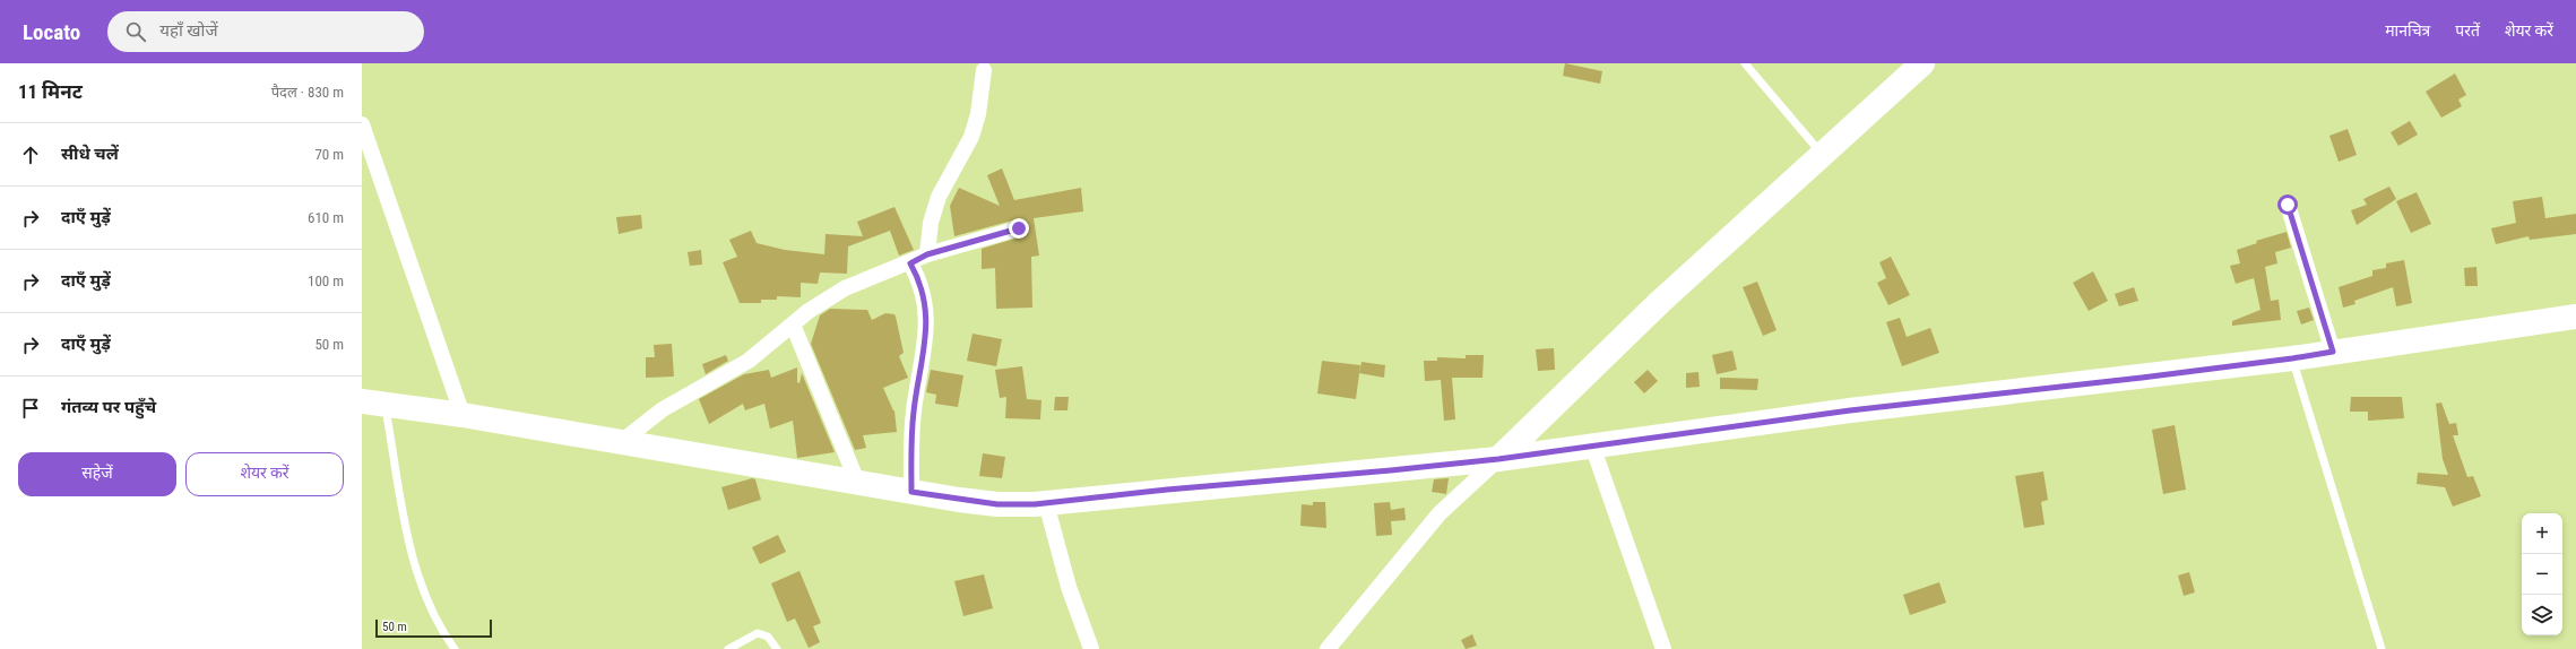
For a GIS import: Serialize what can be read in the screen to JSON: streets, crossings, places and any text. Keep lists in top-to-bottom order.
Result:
{
  "scale_bar": "50 m",
  "page": {
    "header": "Locato",
    "search": "यहाँ खोजें",
    "nav": ["मानचित्र", "परतें", "शेयर करें"],
    "heading": ["11 मिनट", "पैदल · 830 m"],
    "list": [
      ["सीधे चलें", "70 m"],
      ["दाएँ मुड़ें", "610 m"],
      ["दाएँ मुड़ें", "100 m"],
      ["दाएँ मुड़ें", "50 m"],
      "गंतव्य पर पहुँचे"
    ],
    "buttons": ["सहेजें", "शेयर करें"],
    "map_buttons": ["+", "−"],
    "scale": "50 m"
  }
}
